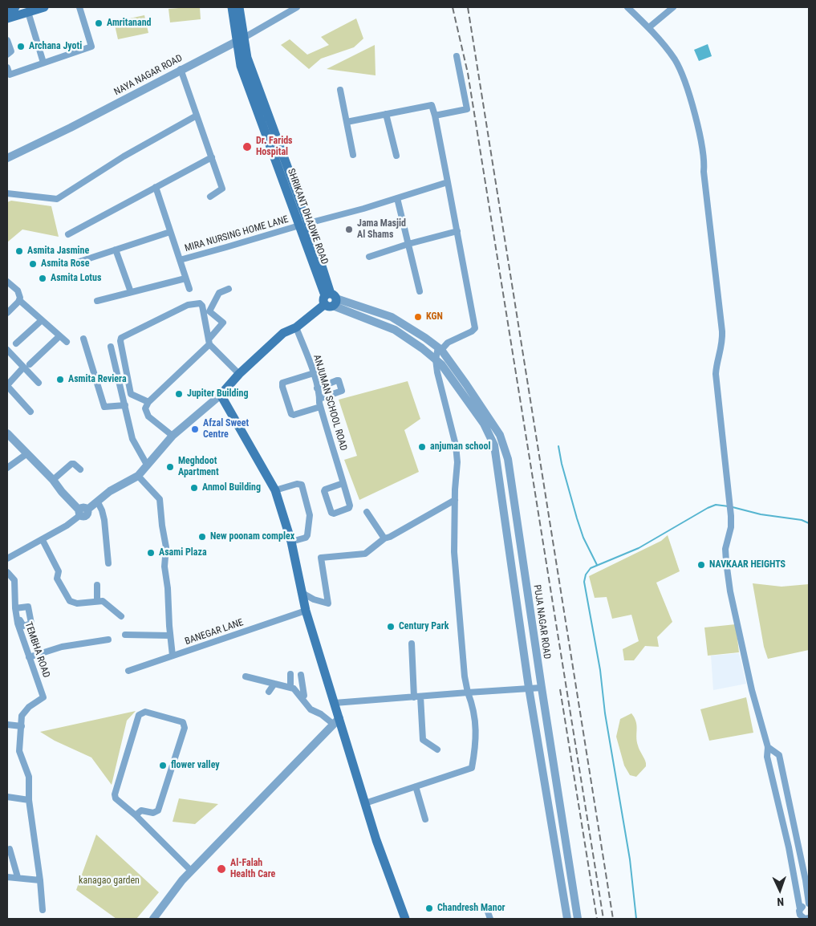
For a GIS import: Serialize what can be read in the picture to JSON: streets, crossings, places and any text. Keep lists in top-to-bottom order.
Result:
{
  "streets": {
    "main road": ["SHRIKANT DHADWE ROAD"],
    "street": [
      "NAYA NAGAR ROAD",
      "MIRA NURSING HOME LANE",
      "ANJUMAN SCHOOL ROAD",
      "PUJA NAGAR ROAD",
      "BANEGAR LANE",
      "TEMBHA ROAD"
    ]
  },
  "crossings": [
    ["NAYA NAGAR ROAD", "SHRIKANT DHADWE ROAD"],
    ["SHRIKANT DHADWE ROAD", "MIRA NURSING HOME LANE"],
    ["SHRIKANT DHADWE ROAD", "PUJA NAGAR ROAD"]
  ],
  "parks": ["kanagao garden"],
  "places": [
    "Amritanand",
    "Archana Jyoti",
    "Dr. Farids Hospital",
    "Jama Masjid Al Shams",
    "Asmita Jasmine",
    "Asmita Rose",
    "Asmita Lotus",
    "KGN",
    "Asmita Reviera",
    "Jupiter Building",
    "Afzal Sweet Centre",
    "anjuman school",
    "Meghdoot Apartment",
    "Anmol Building",
    "New poonam complex",
    "Asami Plaza",
    "NAVKAAR HEIGHTS",
    "Century Park",
    "flower valley",
    "Al-Falah Health Care",
    "Chandresh Manor"
  ],
  "north": "bottom"
}
